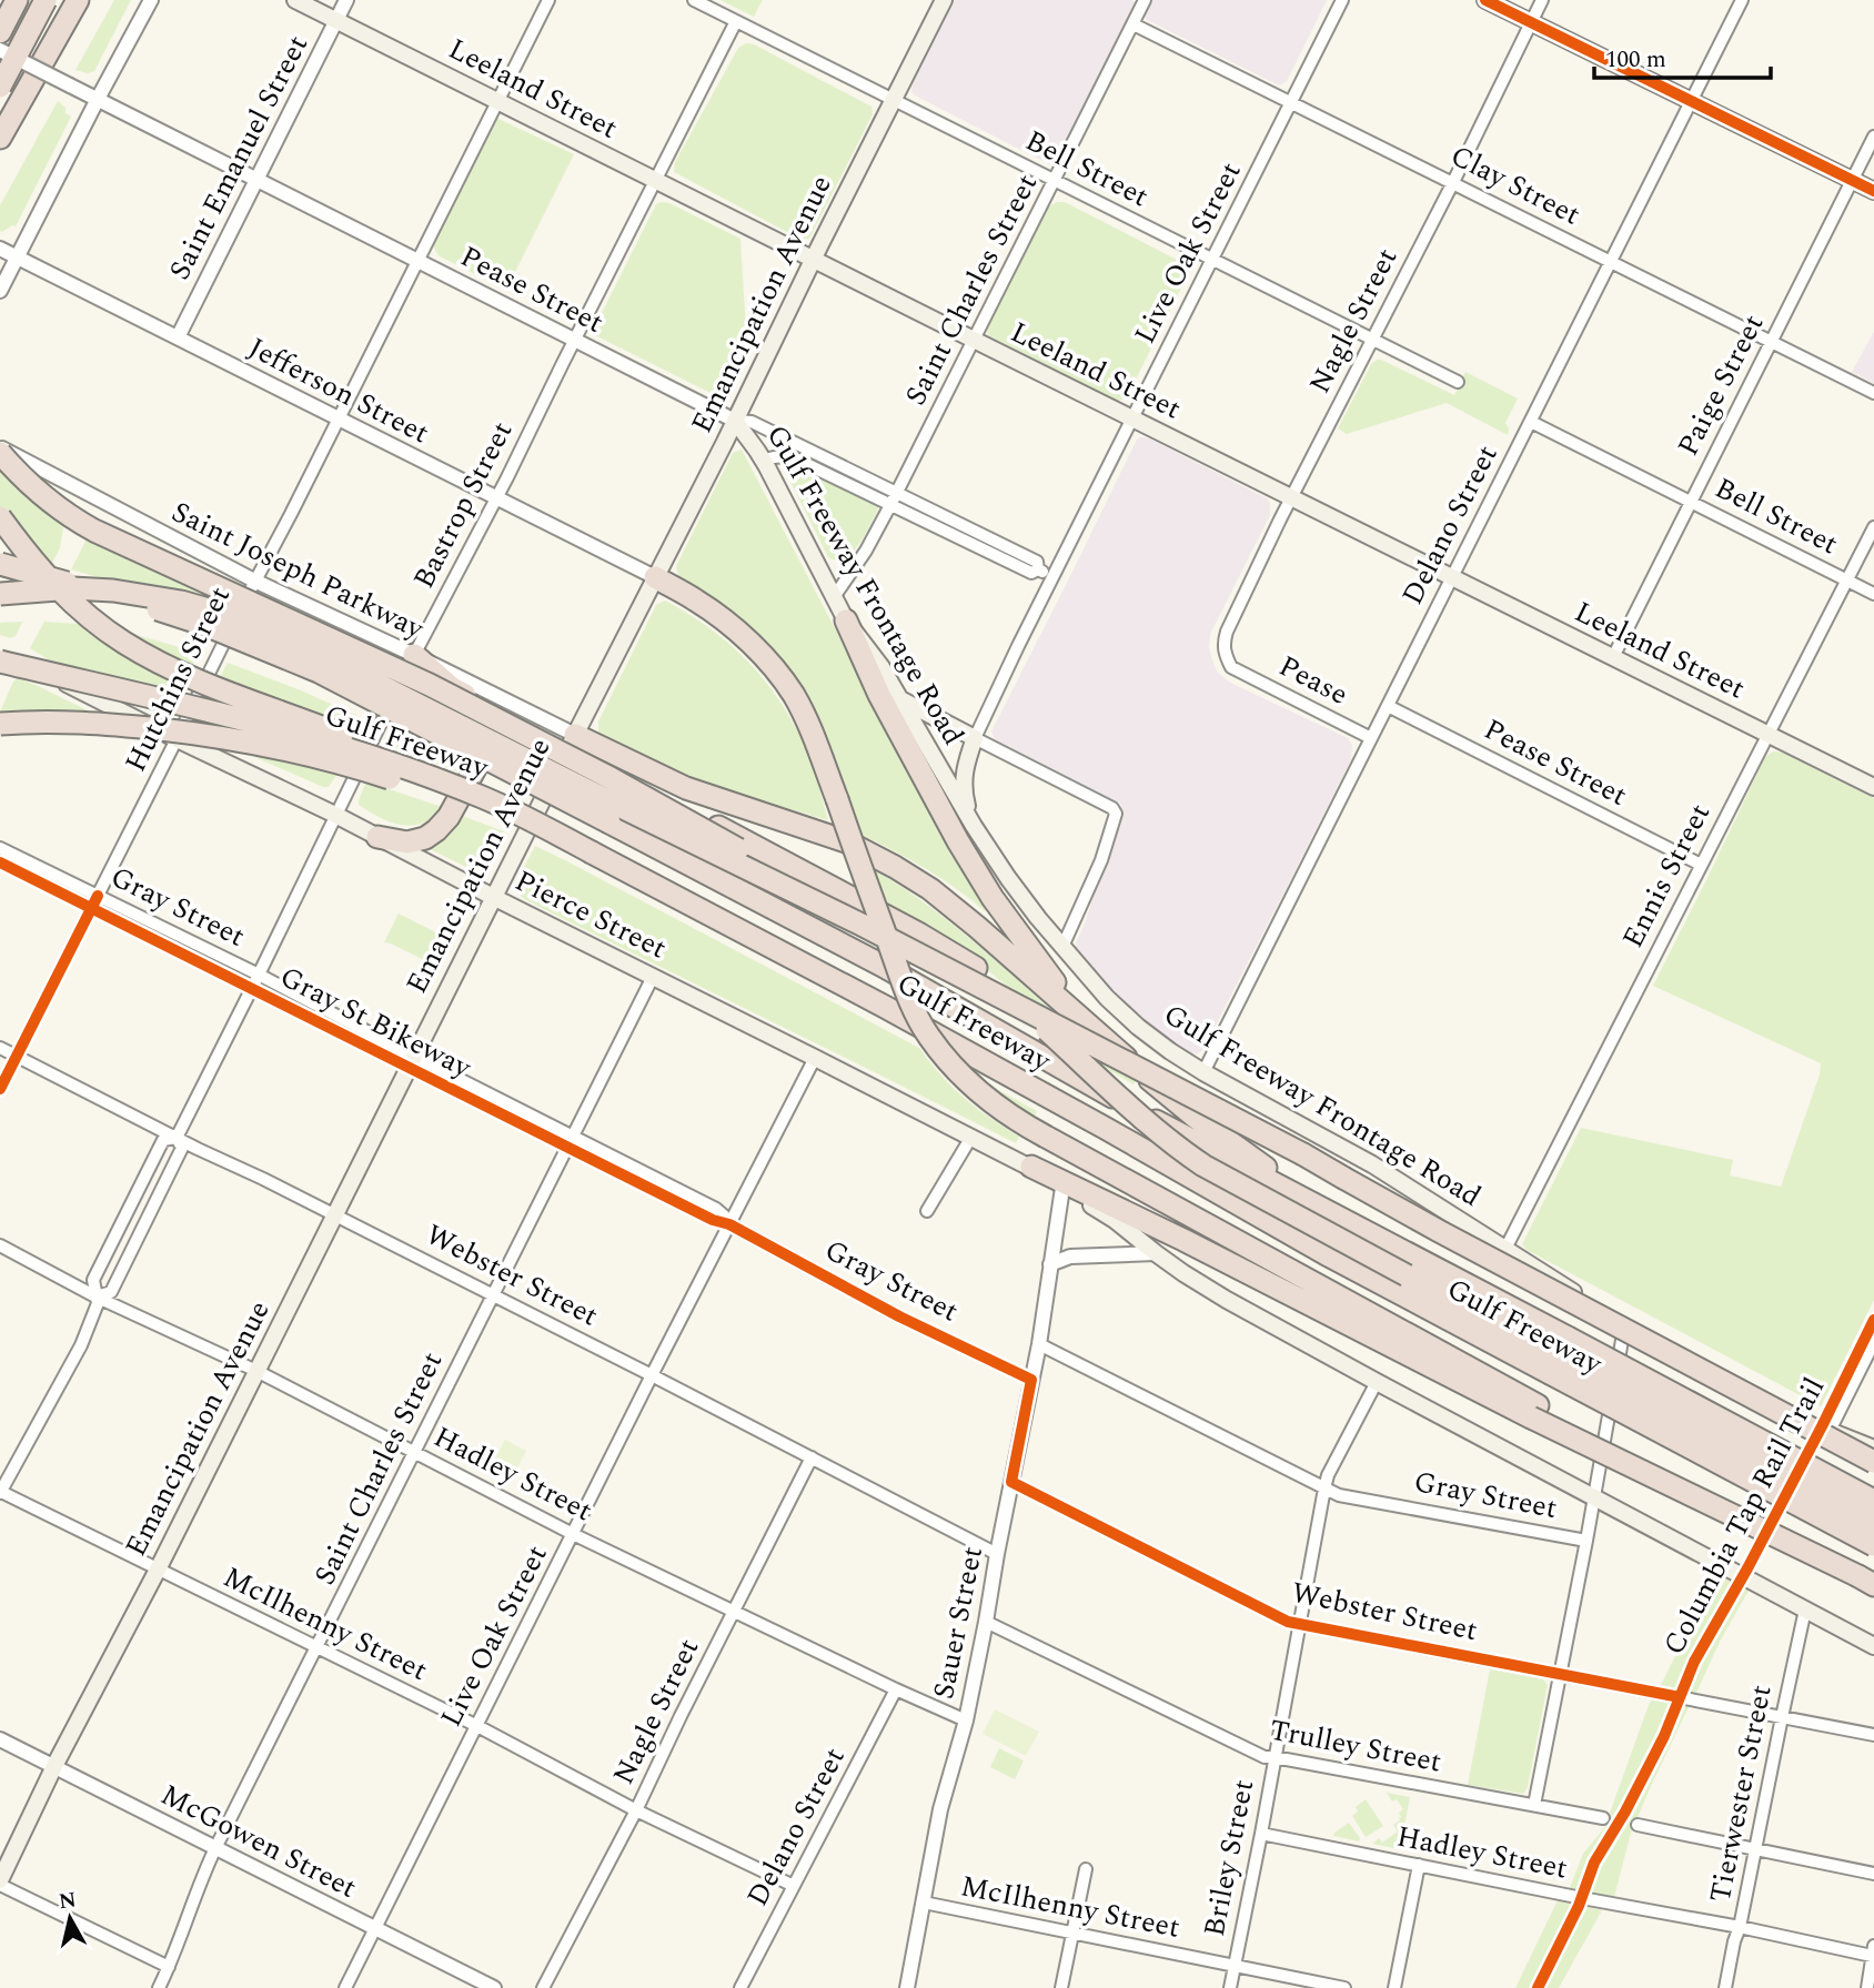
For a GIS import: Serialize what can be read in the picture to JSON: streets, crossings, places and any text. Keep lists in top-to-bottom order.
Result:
{
  "streets": {
    "highway": ["Gulf Freeway"],
    "main road": [
      "Leeland Street",
      "Emancipation Avenue",
      "Gulf Freeway Frontage Road",
      "Pierce Street"
    ],
    "street": [
      "Saint Emanuel Street",
      "Bell Street",
      "Clay Street",
      "Live Oak Street",
      "Pease Street",
      "Saint Charles Street",
      "Nagle Street",
      "Paige Street",
      "Jefferson Street",
      "Bastrop Street",
      "Delano Street",
      "Saint Joseph Parkway",
      "Hutchins Street",
      "Pease",
      "Ennis Street",
      "Gray Street",
      "Webster Street",
      "Hadley Street",
      "Sauer Street",
      "McIlhenny Street",
      "Trulley Street",
      "Tierwester Street",
      "McGowen Street",
      "Briley Street"
    ],
    "cycle path": ["Gray St Bikeway", "Columbia Tap Rail Trail"]
  },
  "crossings": [
    ["Leeland Street", "Saint Emanuel Street"],
    ["Leeland Street", "Live Oak Street"],
    ["Leeland Street", "Saint Charles Street"],
    ["Leeland Street", "Emancipation Avenue"],
    ["Leeland Street", "Nagle Street"],
    ["Leeland Street", "Paige Street"],
    ["Leeland Street", "Bastrop Street"],
    ["Leeland Street", "Delano Street"],
    ["Leeland Street", "Hutchins Street"],
    ["Leeland Street", "Ennis Street"],
    ["Saint Emanuel Street", "Pease Street"],
    ["Saint Emanuel Street", "Jefferson Street"],
    ["Bell Street", "Live Oak Street"],
    ["Bell Street", "Saint Charles Street"],
    ["Bell Street", "Emancipation Avenue"],
    ["Bell Street", "Nagle Street"],
    ["Bell Street", "Paige Street"],
    ["Bell Street", "Bastrop Street"],
    ["Bell Street", "Delano Street"],
    ["Bell Street", "Ennis Street"],
    ["Clay Street", "Live Oak Street"],
    ["Clay Street", "Saint Charles Street"],
    ["Clay Street", "Nagle Street"],
    ["Clay Street", "Paige Street"],
    ["Clay Street", "Delano Street"],
    ["Live Oak Street", "Pease Street"],
    ["Live Oak Street", "Gray Street"],
    ["Live Oak Street", "Pierce Street"],
    ["Live Oak Street", "Webster Street"],
    ["Live Oak Street", "Hadley Street"],
    ["Live Oak Street", "McIlhenny Street"],
    ["Live Oak Street", "McGowen Street"],
    ["Pease Street", "Saint Charles Street"],
    ["Pease Street", "Emancipation Avenue"],
    ["Pease Street", "Bastrop Street"],
    ["Pease Street", "Delano Street"],
    ["Pease Street", "Gulf Freeway Frontage Road"],
    ["Pease Street", "Hutchins Street"],
    ["Pease Street", "Ennis Street"],
    ["Saint Charles Street", "Gulf Freeway Frontage Road"],
    ["Saint Charles Street", "Gray Street"],
    ["Saint Charles Street", "Pierce Street"],
    ["Saint Charles Street", "Webster Street"],
    ["Saint Charles Street", "Hadley Street"],
    ["Saint Charles Street", "McIlhenny Street"],
    ["Saint Charles Street", "McGowen Street"],
    ["Emancipation Avenue", "Jefferson Street"],
    ["Emancipation Avenue", "Saint Joseph Parkway"],
    ["Emancipation Avenue", "Gulf Freeway Frontage Road"],
    ["Emancipation Avenue", "Gulf Freeway"],
    ["Emancipation Avenue", "Gray Street"],
    ["Emancipation Avenue", "Pierce Street"],
    ["Emancipation Avenue", "Webster Street"],
    ["Emancipation Avenue", "Hadley Street"],
    ["Emancipation Avenue", "McIlhenny Street"],
    ["Emancipation Avenue", "McGowen Street"],
    ["Nagle Street", "Pease"],
    ["Nagle Street", "Webster Street"],
    ["Nagle Street", "Hadley Street"],
    ["Nagle Street", "McIlhenny Street"],
    ["Jefferson Street", "Bastrop Street"],
    ["Jefferson Street", "Hutchins Street"],
    ["Bastrop Street", "Saint Joseph Parkway"],
    ["Bastrop Street", "Gray Street"],
    ["Bastrop Street", "Pierce Street"],
    ["Bastrop Street", "Webster Street"],
    ["Bastrop Street", "Hadley Street"],
    ["Bastrop Street", "McIlhenny Street"],
    ["Delano Street", "Gulf Freeway Frontage Road"],
    ["Delano Street", "Pease"],
    ["Delano Street", "Hadley Street"],
    ["Delano Street", "McIlhenny Street"],
    ["Saint Joseph Parkway", "Hutchins Street"],
    ["Saint Joseph Parkway", "Gulf Freeway"],
    ["Gulf Freeway Frontage Road", "Ennis Street"],
    ["Hutchins Street", "Gray Street"],
    ["Hutchins Street", "Pierce Street"],
    ["Hutchins Street", "Webster Street"],
    ["Gray Street", "Sauer Street"],
    ["Gray Street", "Briley Street"],
    ["Webster Street", "Sauer Street"],
    ["Webster Street", "Tierwester Street"],
    ["Webster Street", "Briley Street"],
    ["Hadley Street", "Sauer Street"],
    ["Hadley Street", "Tierwester Street"],
    ["Hadley Street", "Briley Street"],
    ["Sauer Street", "McIlhenny Street"],
    ["Sauer Street", "Trulley Street"],
    ["McIlhenny Street", "Briley Street"],
    ["Trulley Street", "Briley Street"]
  ],
  "scale_bar": "100 m",
  "north": "top"
}
